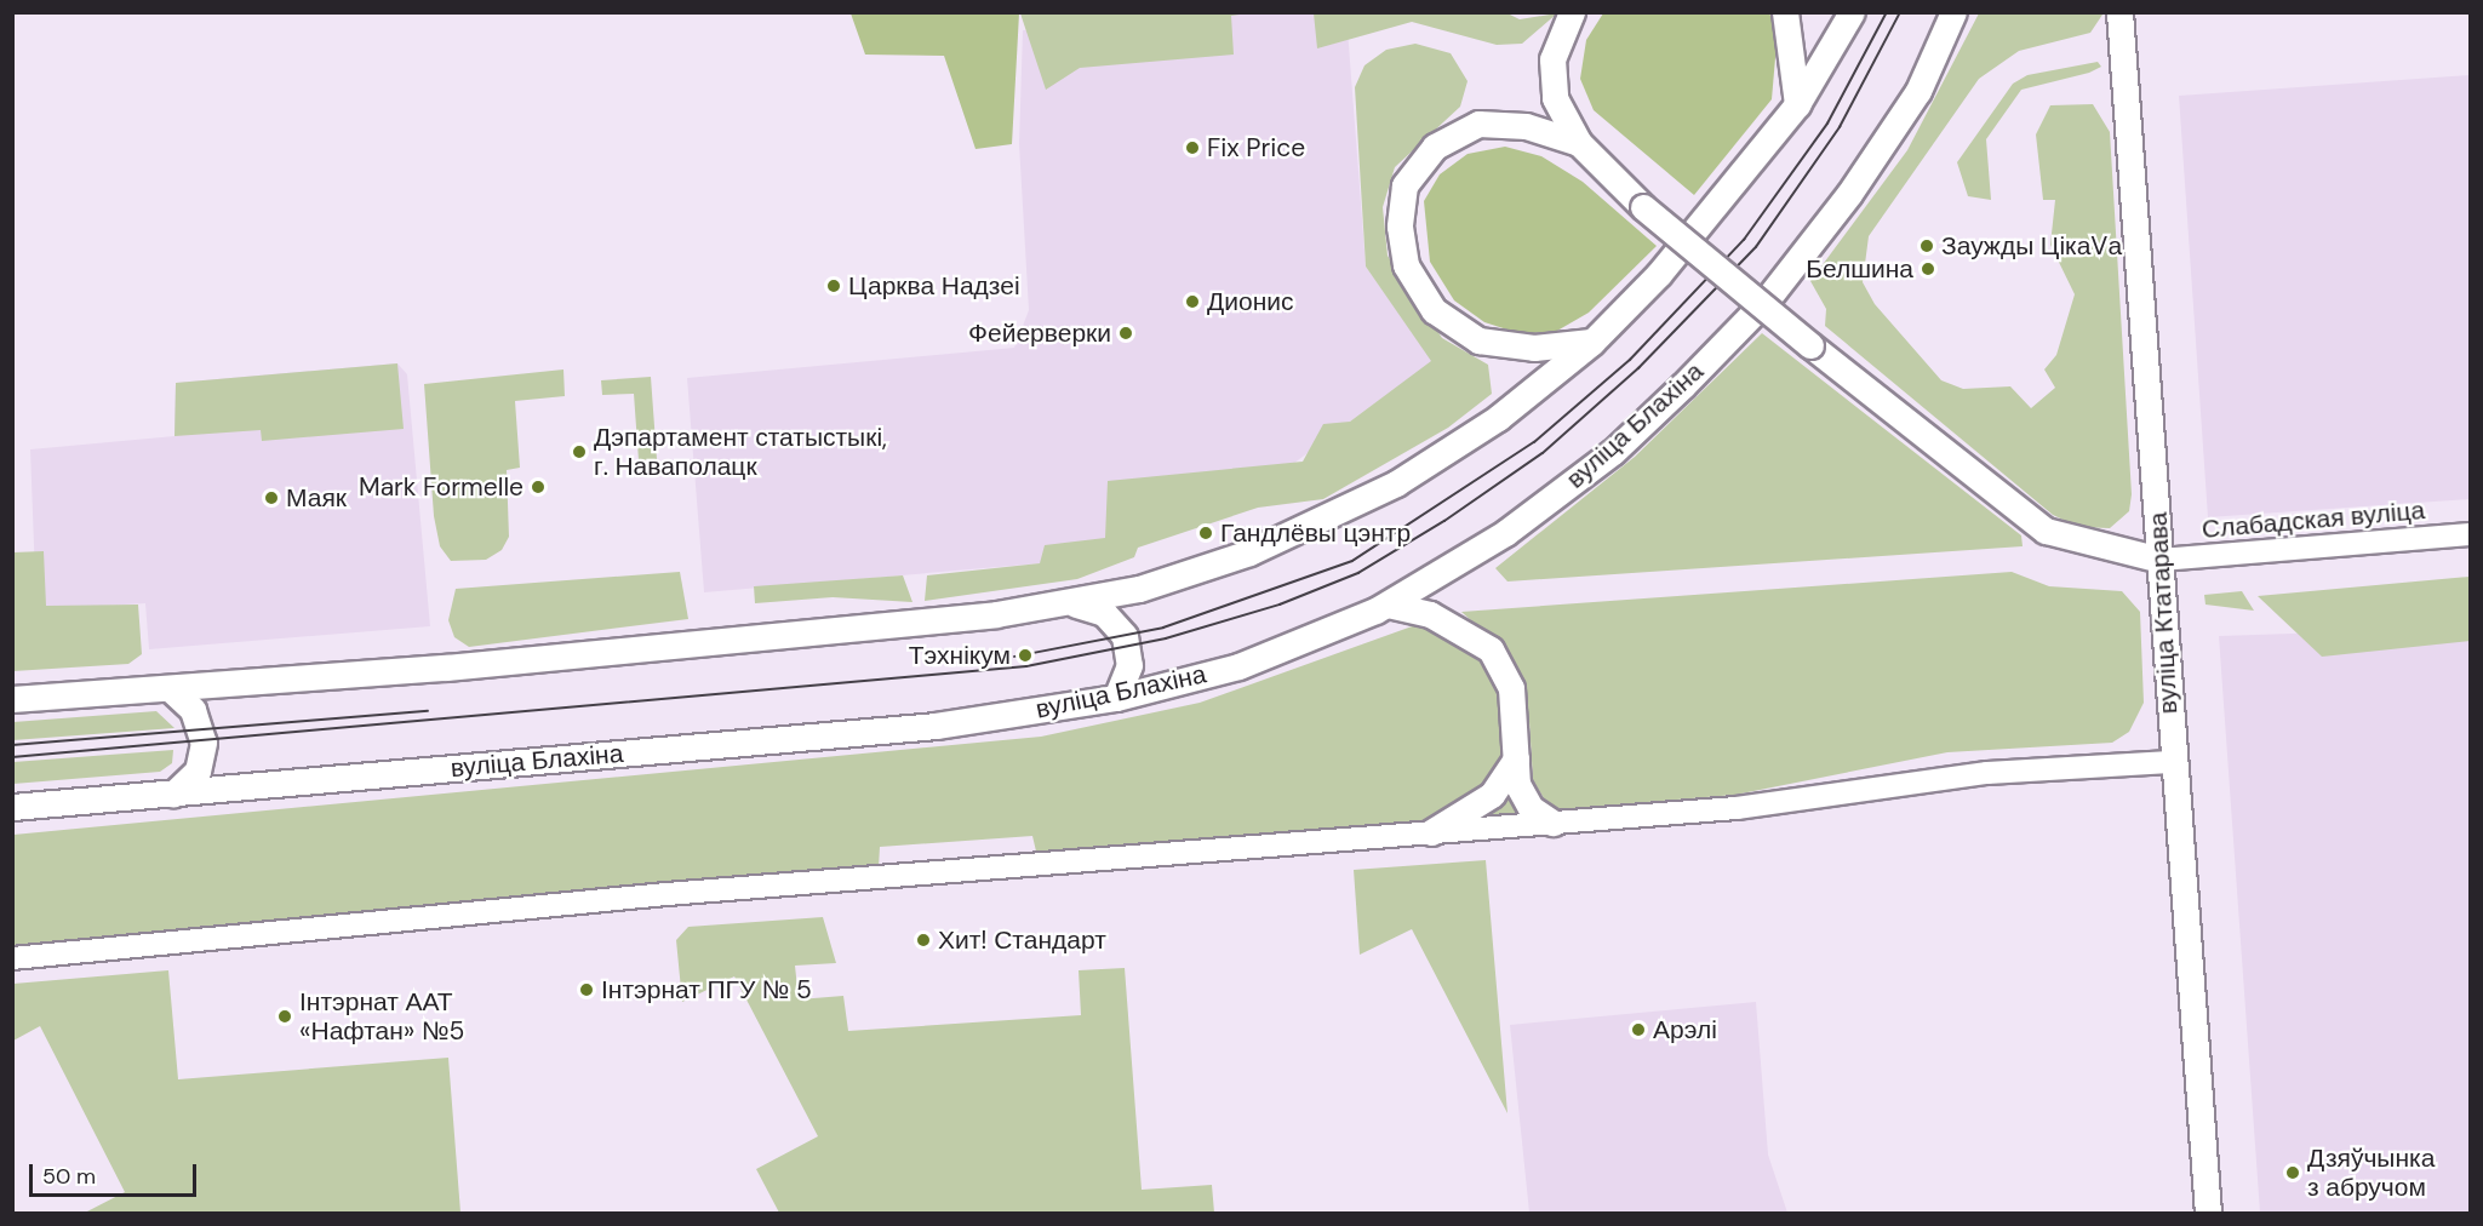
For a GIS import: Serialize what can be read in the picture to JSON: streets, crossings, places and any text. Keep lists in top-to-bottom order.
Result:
{
  "streets": {
    "main road": ["вуліца Блахіна", "вуліца Ктатарава"],
    "street": ["Слабадская вуліца"]
  },
  "crossings": [
    ["Слабадская вуліца", "вуліца Ктатарава"]
  ],
  "places": [
    "Fix Price",
    "Заужды ЦікаVа",
    "Белшина",
    "Царква Надзеі",
    "Дионис",
    "Фейерверки",
    "Дэпартамент статыстыкі, г. Наваполацк",
    "Mark Formelle",
    "Маяк",
    "Гандлёвы цэнтр",
    "Тэхнікум",
    "Хит! Стандарт",
    "Інтэрнат ПГУ № 5",
    "Інтэрнат ААТ «Нафтан» №5",
    "Арэлі",
    "Дзяўчынка з абручом"
  ],
  "scale_bar": "50 m"
}
